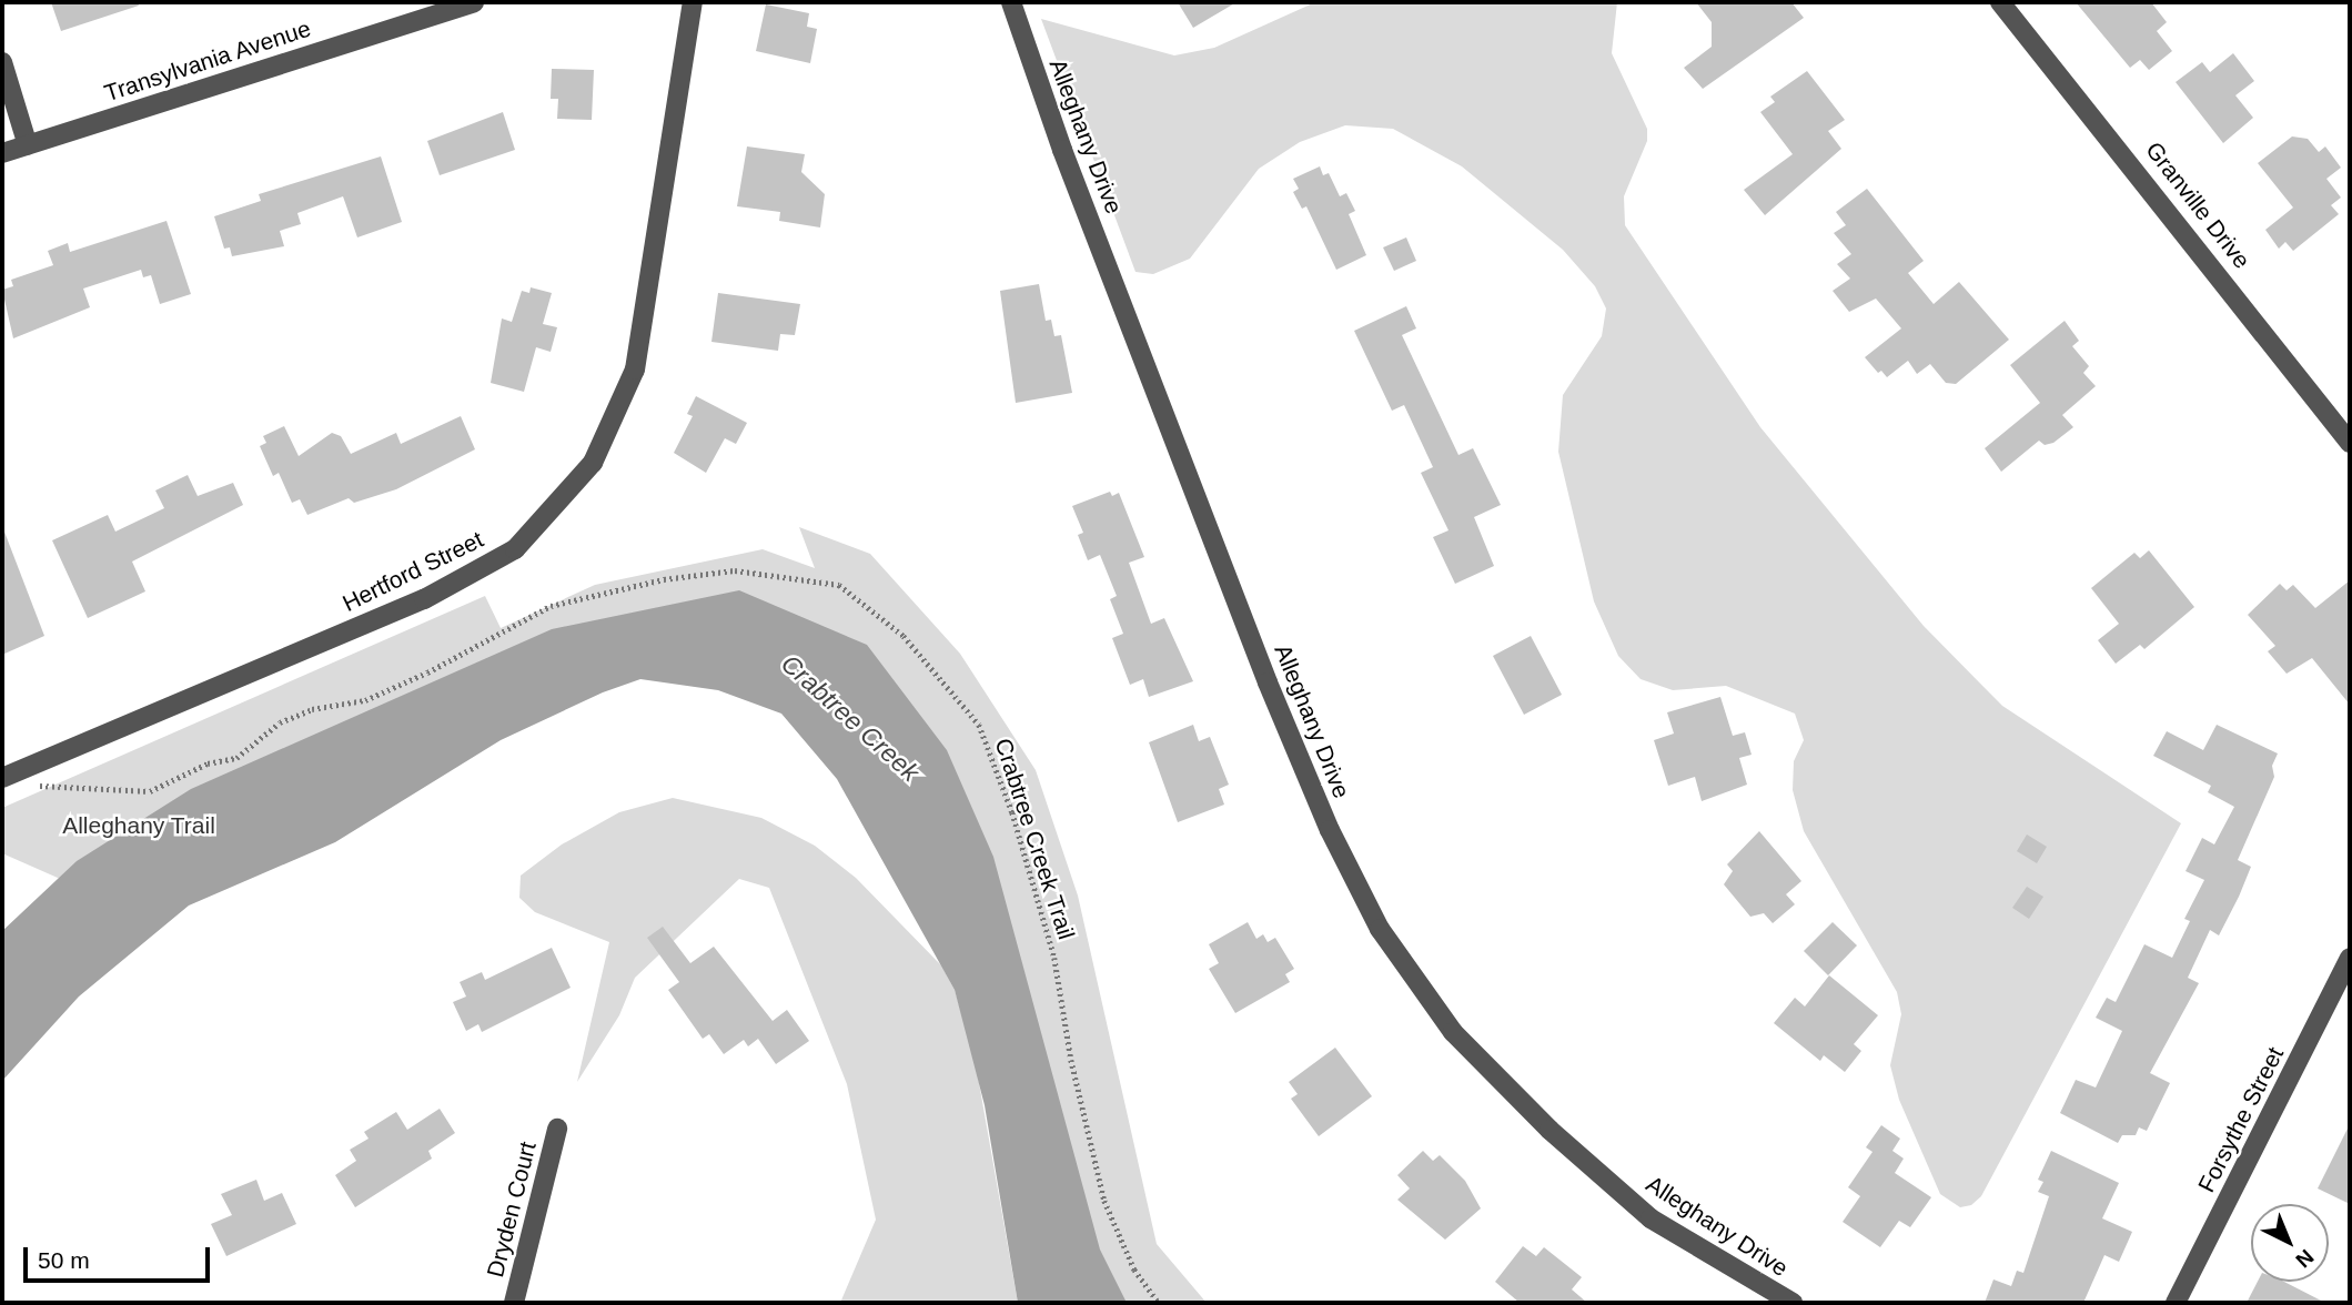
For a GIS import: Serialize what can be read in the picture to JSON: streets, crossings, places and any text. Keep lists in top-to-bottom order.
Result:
{
  "streets": {
    "street": [
      "Transylvania Avenue",
      "Alleghany Drive",
      "Granville Drive",
      "Hertford Street",
      "Forsythe Street",
      "Dryden Court"
    ],
    "path": ["Crabtree Creek Trail"]
  },
  "water": ["Crabtree Creek"],
  "parks": ["Alleghany Trail"],
  "scale_bar": "50 m",
  "north": "bottom right"
}
